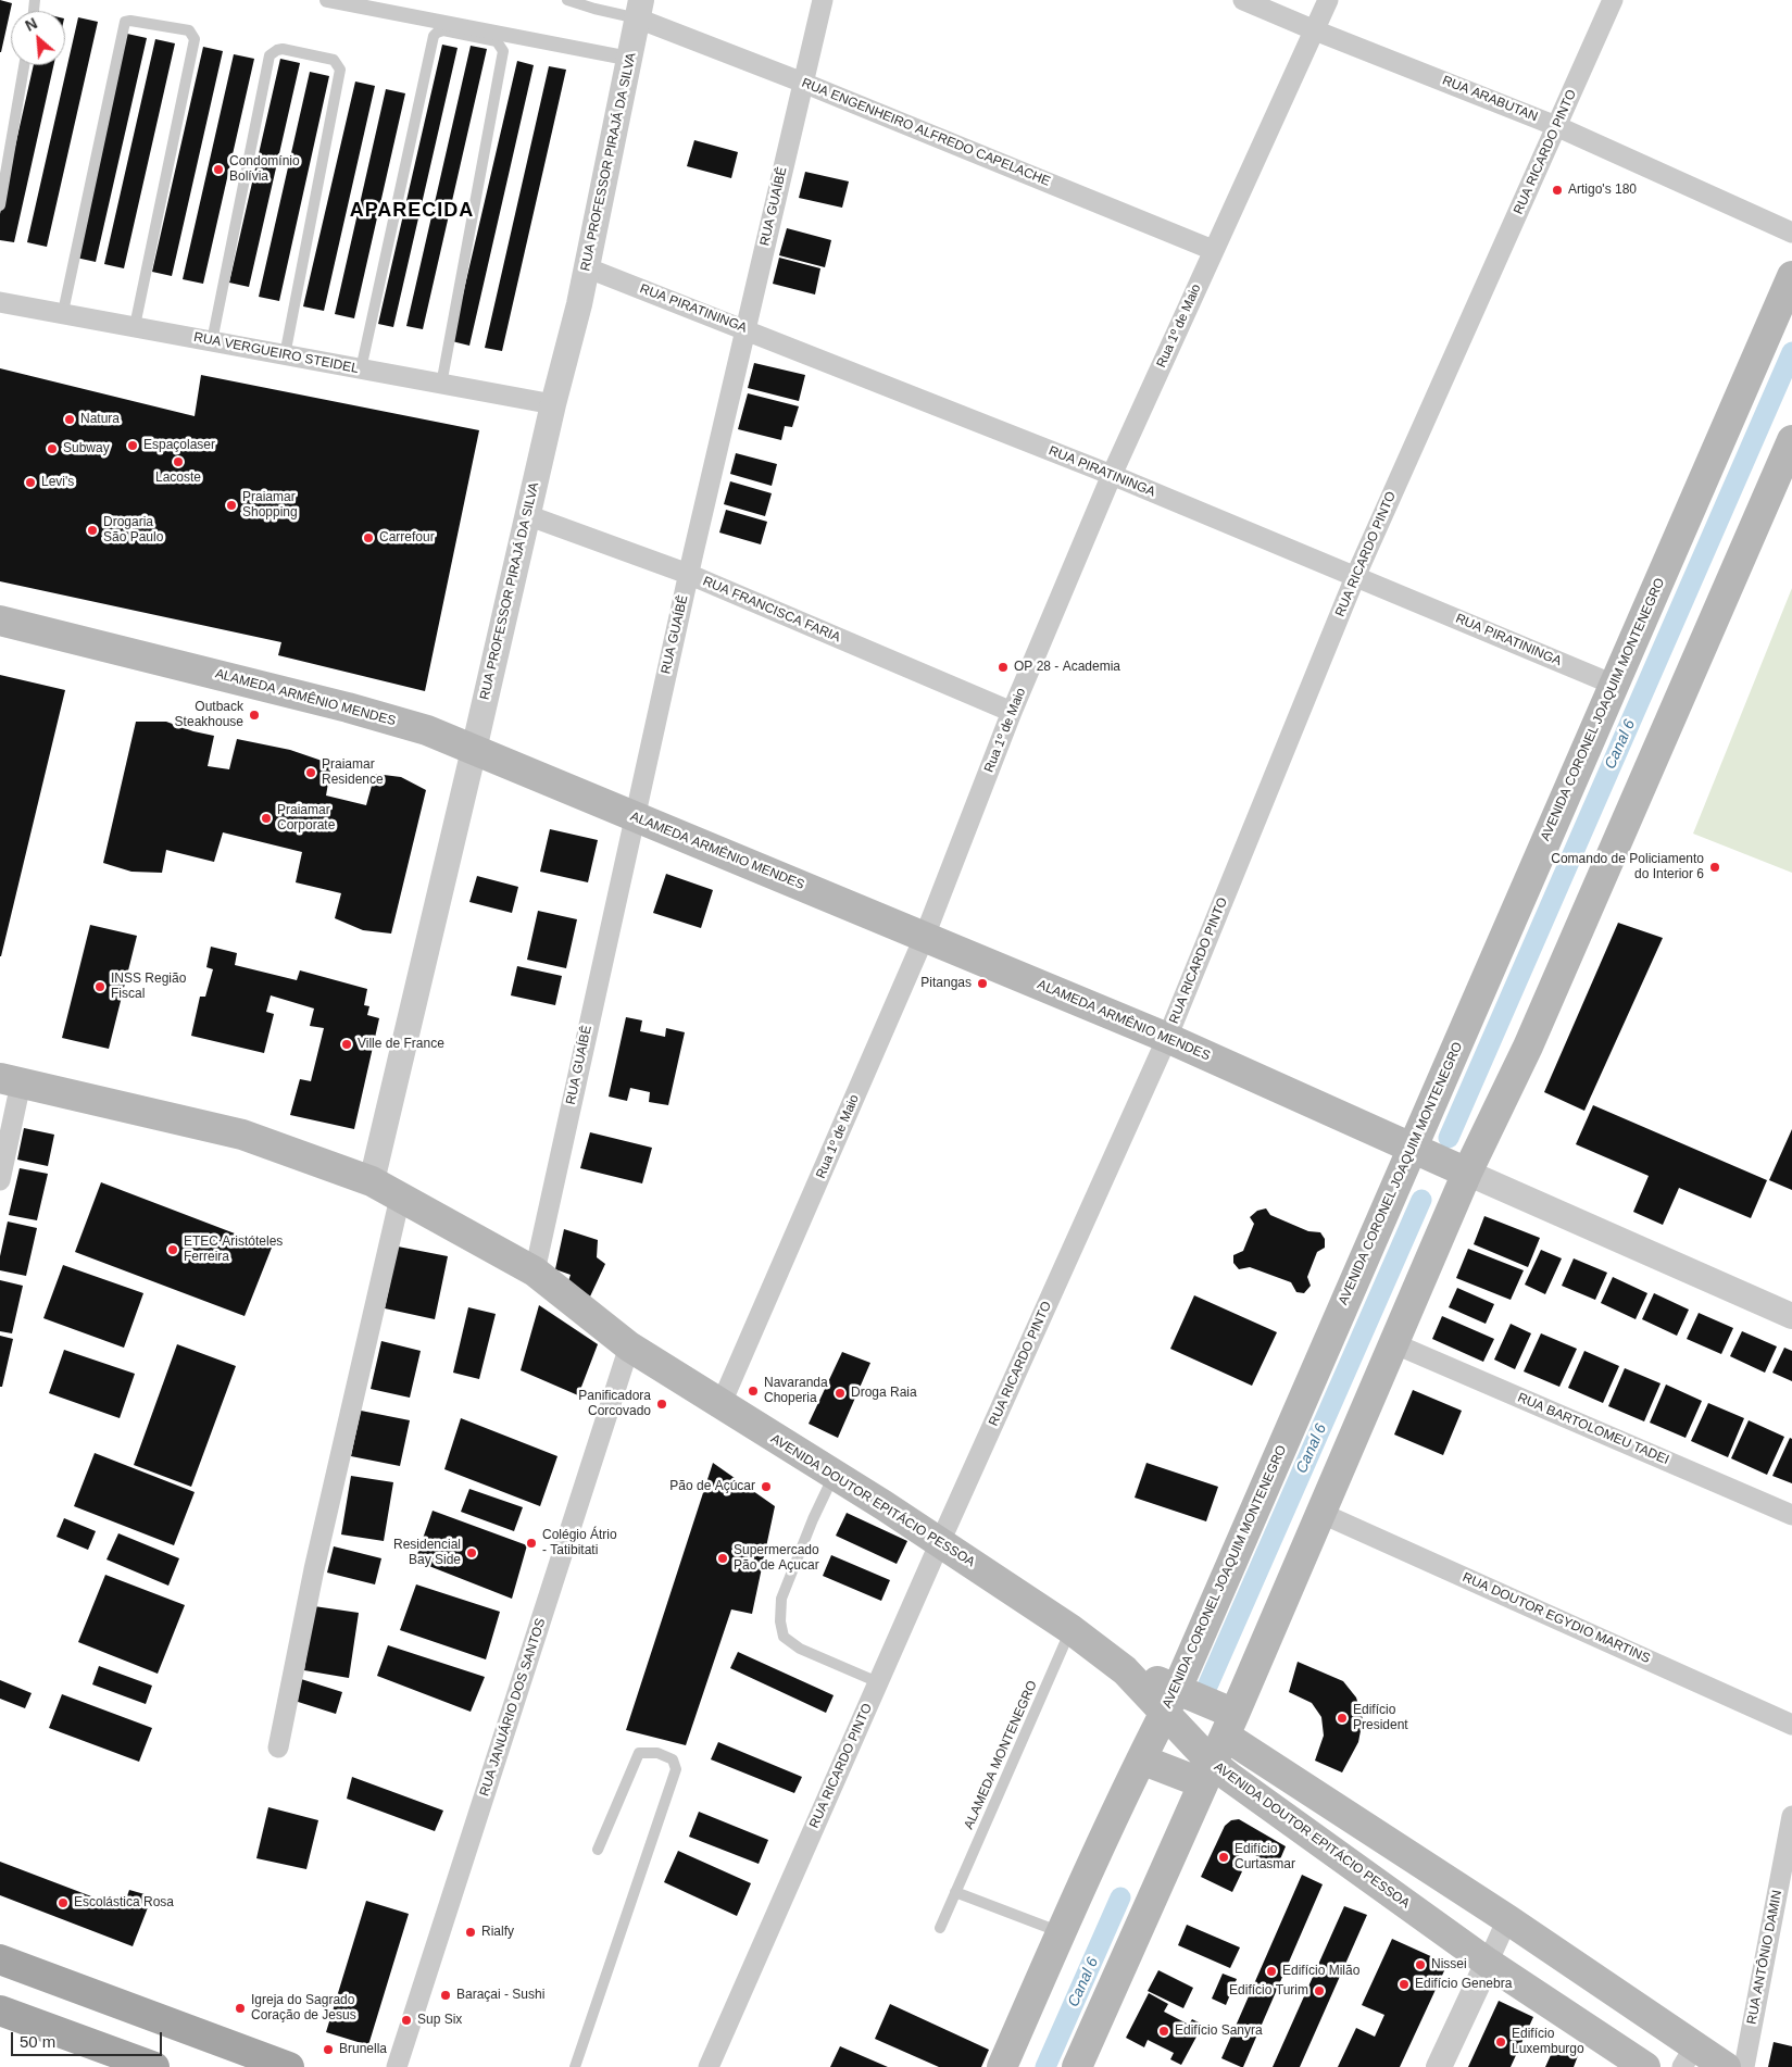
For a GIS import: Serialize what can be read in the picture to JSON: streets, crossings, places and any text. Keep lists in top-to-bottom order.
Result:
{
  "streets": {
    "main road": ["ALAMEDA ARMÊNIO MENDES", "AVENIDA CORONEL JOAQUIM MONTENEGRO", "AVENIDA DOUTOR EPITÁCIO PESSOA"],
    "street": [
      "RUA ARABUTAN",
      "RUA ENGENHEIRO ALFREDO CAPELACHE",
      "RUA RICARDO PINTO",
      "RUA PROFESSOR PIRAJÁ DA SILVA",
      "RUA GUAÍBÊ",
      "RUA PIRATININGA",
      "Rua 1º de Maio",
      "RUA VERGUEIRO STEIDEL",
      "RUA FRANCISCA FARIA",
      "RUA BARTOLOMEU TADEI",
      "RUA DOUTOR EGYDIO MARTINS",
      "RUA JANUÁRIO DOS SANTOS",
      "RUA ANTÔNIO DAMIN"
    ],
    "lane": ["ALAMEDA MONTENEGRO"]
  },
  "crossings": [
    ["RUA ARABUTAN", "RUA RICARDO PINTO"],
    ["RUA ARABUTAN", "Rua 1º de Maio"],
    ["RUA ENGENHEIRO ALFREDO CAPELACHE", "RUA PROFESSOR PIRAJÁ DA SILVA"],
    ["RUA ENGENHEIRO ALFREDO CAPELACHE", "RUA GUAÍBÊ"],
    ["RUA ENGENHEIRO ALFREDO CAPELACHE", "Rua 1º de Maio"],
    ["RUA RICARDO PINTO", "RUA PIRATININGA"],
    ["RUA RICARDO PINTO", "ALAMEDA ARMÊNIO MENDES"],
    ["RUA RICARDO PINTO", "AVENIDA DOUTOR EPITÁCIO PESSOA"],
    ["RUA PROFESSOR PIRAJÁ DA SILVA", "RUA PIRATININGA"],
    ["RUA PROFESSOR PIRAJÁ DA SILVA", "RUA VERGUEIRO STEIDEL"],
    ["RUA PROFESSOR PIRAJÁ DA SILVA", "RUA FRANCISCA FARIA"],
    ["RUA PROFESSOR PIRAJÁ DA SILVA", "ALAMEDA ARMÊNIO MENDES"],
    ["RUA PROFESSOR PIRAJÁ DA SILVA", "AVENIDA DOUTOR EPITÁCIO PESSOA"],
    ["RUA GUAÍBÊ", "RUA PIRATININGA"],
    ["RUA GUAÍBÊ", "RUA FRANCISCA FARIA"],
    ["RUA GUAÍBÊ", "ALAMEDA ARMÊNIO MENDES"],
    ["RUA GUAÍBÊ", "AVENIDA DOUTOR EPITÁCIO PESSOA"],
    ["RUA PIRATININGA", "Rua 1º de Maio"],
    ["RUA PIRATININGA", "AVENIDA CORONEL JOAQUIM MONTENEGRO"],
    ["Rua 1º de Maio", "RUA FRANCISCA FARIA"],
    ["Rua 1º de Maio", "ALAMEDA ARMÊNIO MENDES"],
    ["Rua 1º de Maio", "AVENIDA DOUTOR EPITÁCIO PESSOA"],
    ["ALAMEDA ARMÊNIO MENDES", "AVENIDA CORONEL JOAQUIM MONTENEGRO"],
    ["AVENIDA CORONEL JOAQUIM MONTENEGRO", "RUA BARTOLOMEU TADEI"],
    ["AVENIDA CORONEL JOAQUIM MONTENEGRO", "AVENIDA DOUTOR EPITÁCIO PESSOA"],
    ["AVENIDA CORONEL JOAQUIM MONTENEGRO", "RUA DOUTOR EGYDIO MARTINS"],
    ["AVENIDA DOUTOR EPITÁCIO PESSOA", "RUA JANUÁRIO DOS SANTOS"],
    ["AVENIDA DOUTOR EPITÁCIO PESSOA", "ALAMEDA MONTENEGRO"]
  ],
  "districts": ["APARECIDA"],
  "water": ["Canal 6"],
  "places": [
    "Condomínio Bolívia",
    "Artigo's 180",
    "Natura",
    "Espaçolaser",
    "Subway",
    "Lacoste",
    "Levi's",
    "Praiamar Shopping",
    "Drogaria São Paulo",
    "Carrefour",
    "OP 28 - Academia",
    "Outback Steakhouse",
    "Praiamar Residence",
    "Praiamar Corporate",
    "Comando de Policiamento do Interior 6",
    "Pitangas",
    "INSS Região Fiscal",
    "Ville de France",
    "ETEC Aristóteles Ferreira",
    "Navaranda Choperia",
    "Droga Raia",
    "Panificadora Corcovado",
    "Pão de Açúcar",
    "Colégio Átrio - Tatibitati",
    "Residencial Bay Side",
    "Supermercado Pão de Açucar",
    "Edifício President",
    "Edifício Curtasmar",
    "Escolástica Rosa",
    "Rialfy",
    "Nissei",
    "Edifício Milão",
    "Edifício Genebra",
    "Edifício Turim",
    "Baraçai - Sushi",
    "Igreja do Sagrado Coração de Jesus",
    "Sup Six",
    "Edifício Sanyra",
    "Edifício Luxemburgo",
    "Brunella"
  ],
  "scale_bar": "50 m",
  "north": "top left"
}
